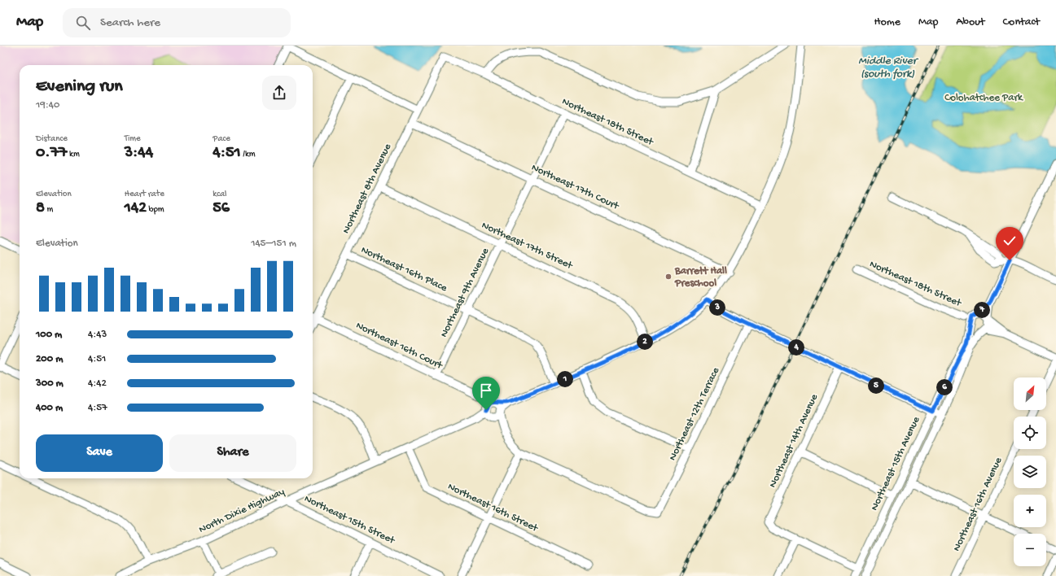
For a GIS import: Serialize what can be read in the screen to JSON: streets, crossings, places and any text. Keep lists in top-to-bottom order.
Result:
{
  "streets": {
    "street": [
      "Northeast 18th Street",
      "Northeast 17th Court",
      "Northeast 8th Avenue",
      "Northeast 17th Street",
      "Northeast 16th Place",
      "Northeast 9th Avenue",
      "Northeast 16th Court",
      "Northeast 12th Terrace",
      "Northeast 14th Avenue",
      "Northeast 15th Avenue",
      "Northeast 16th Avenue",
      "Northeast 16th Street",
      "North Dixie Highway",
      "Northeast 15th Street"
    ]
  },
  "crossings": [
    ["Northeast 18th Street", "Northeast 8th Avenue"],
    ["Northeast 18th Street", "Northeast 9th Avenue"],
    ["Northeast 18th Street", "Northeast 15th Avenue"],
    ["Northeast 17th Court", "Northeast 8th Avenue"],
    ["Northeast 17th Court", "Northeast 9th Avenue"],
    ["Northeast 8th Avenue", "Northeast 17th Street"],
    ["Northeast 8th Avenue", "Northeast 16th Place"],
    ["Northeast 8th Avenue", "Northeast 16th Court"],
    ["Northeast 17th Street", "Northeast 9th Avenue"],
    ["Northeast 16th Place", "Northeast 9th Avenue"],
    ["Northeast 9th Avenue", "Northeast 16th Court"],
    ["Northeast 16th Court", "Northeast 12th Terrace"],
    ["Northeast 16th Court", "North Dixie Highway"],
    ["Northeast 16th Street", "North Dixie Highway"],
    ["North Dixie Highway", "Northeast 15th Street"]
  ],
  "water": ["Middle River (south fork)"],
  "parks": ["Colohatchee Park"],
  "places": ["Barrett Hall Preschool"],
  "north": "top right",
  "page": {
    "header": "Map",
    "search": "Search here",
    "nav": [
      "Home",
      "Map",
      "About",
      "Contact"
    ],
    "heading": ["Evening run", "19:40"],
    "stats": [
      ["Distance", "0.77 km"],
      ["Time", "3:44"],
      ["Pace", "4:51 /km"],
      ["Elevation", "8 m"],
      ["Heart rate", "142 bpm"],
      ["kcal", "56"]
    ],
    "chart": ["Elevation", "145–151 m"],
    "pins": [
      "3",
      "7",
      "2",
      "4",
      "1",
      "5",
      "6"
    ],
    "list": [
      {
        "name": "100 m",
        "note": "4:43"
      },
      {
        "name": "200 m",
        "note": "4:51"
      },
      {
        "name": "300 m",
        "note": "4:42"
      },
      {
        "name": "400 m",
        "note": "4:57"
      }
    ],
    "map_buttons": ["+", "−"],
    "buttons": ["Save", "Share"]
  }
}
